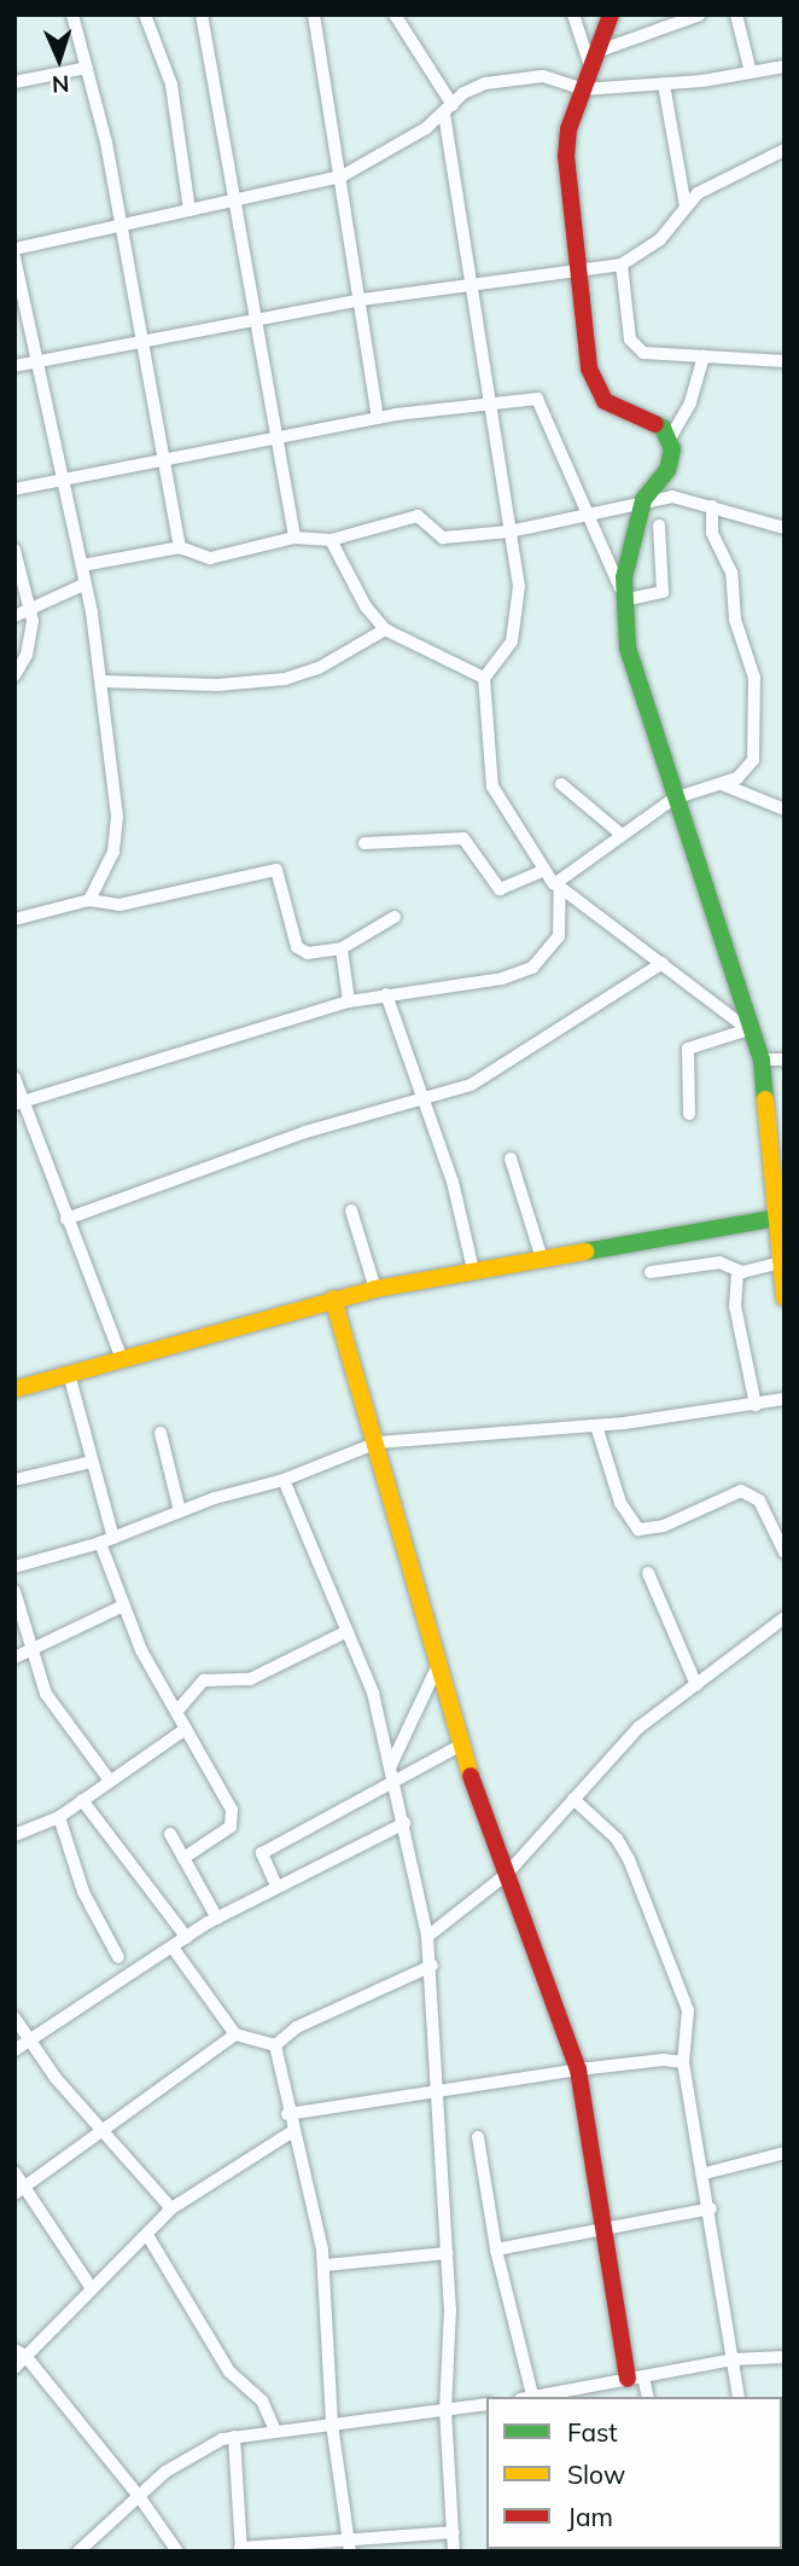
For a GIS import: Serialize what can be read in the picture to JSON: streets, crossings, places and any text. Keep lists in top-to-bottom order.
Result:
{
  "legend": ["Fast", "Slow", "Jam"],
  "north": "bottom"
}
